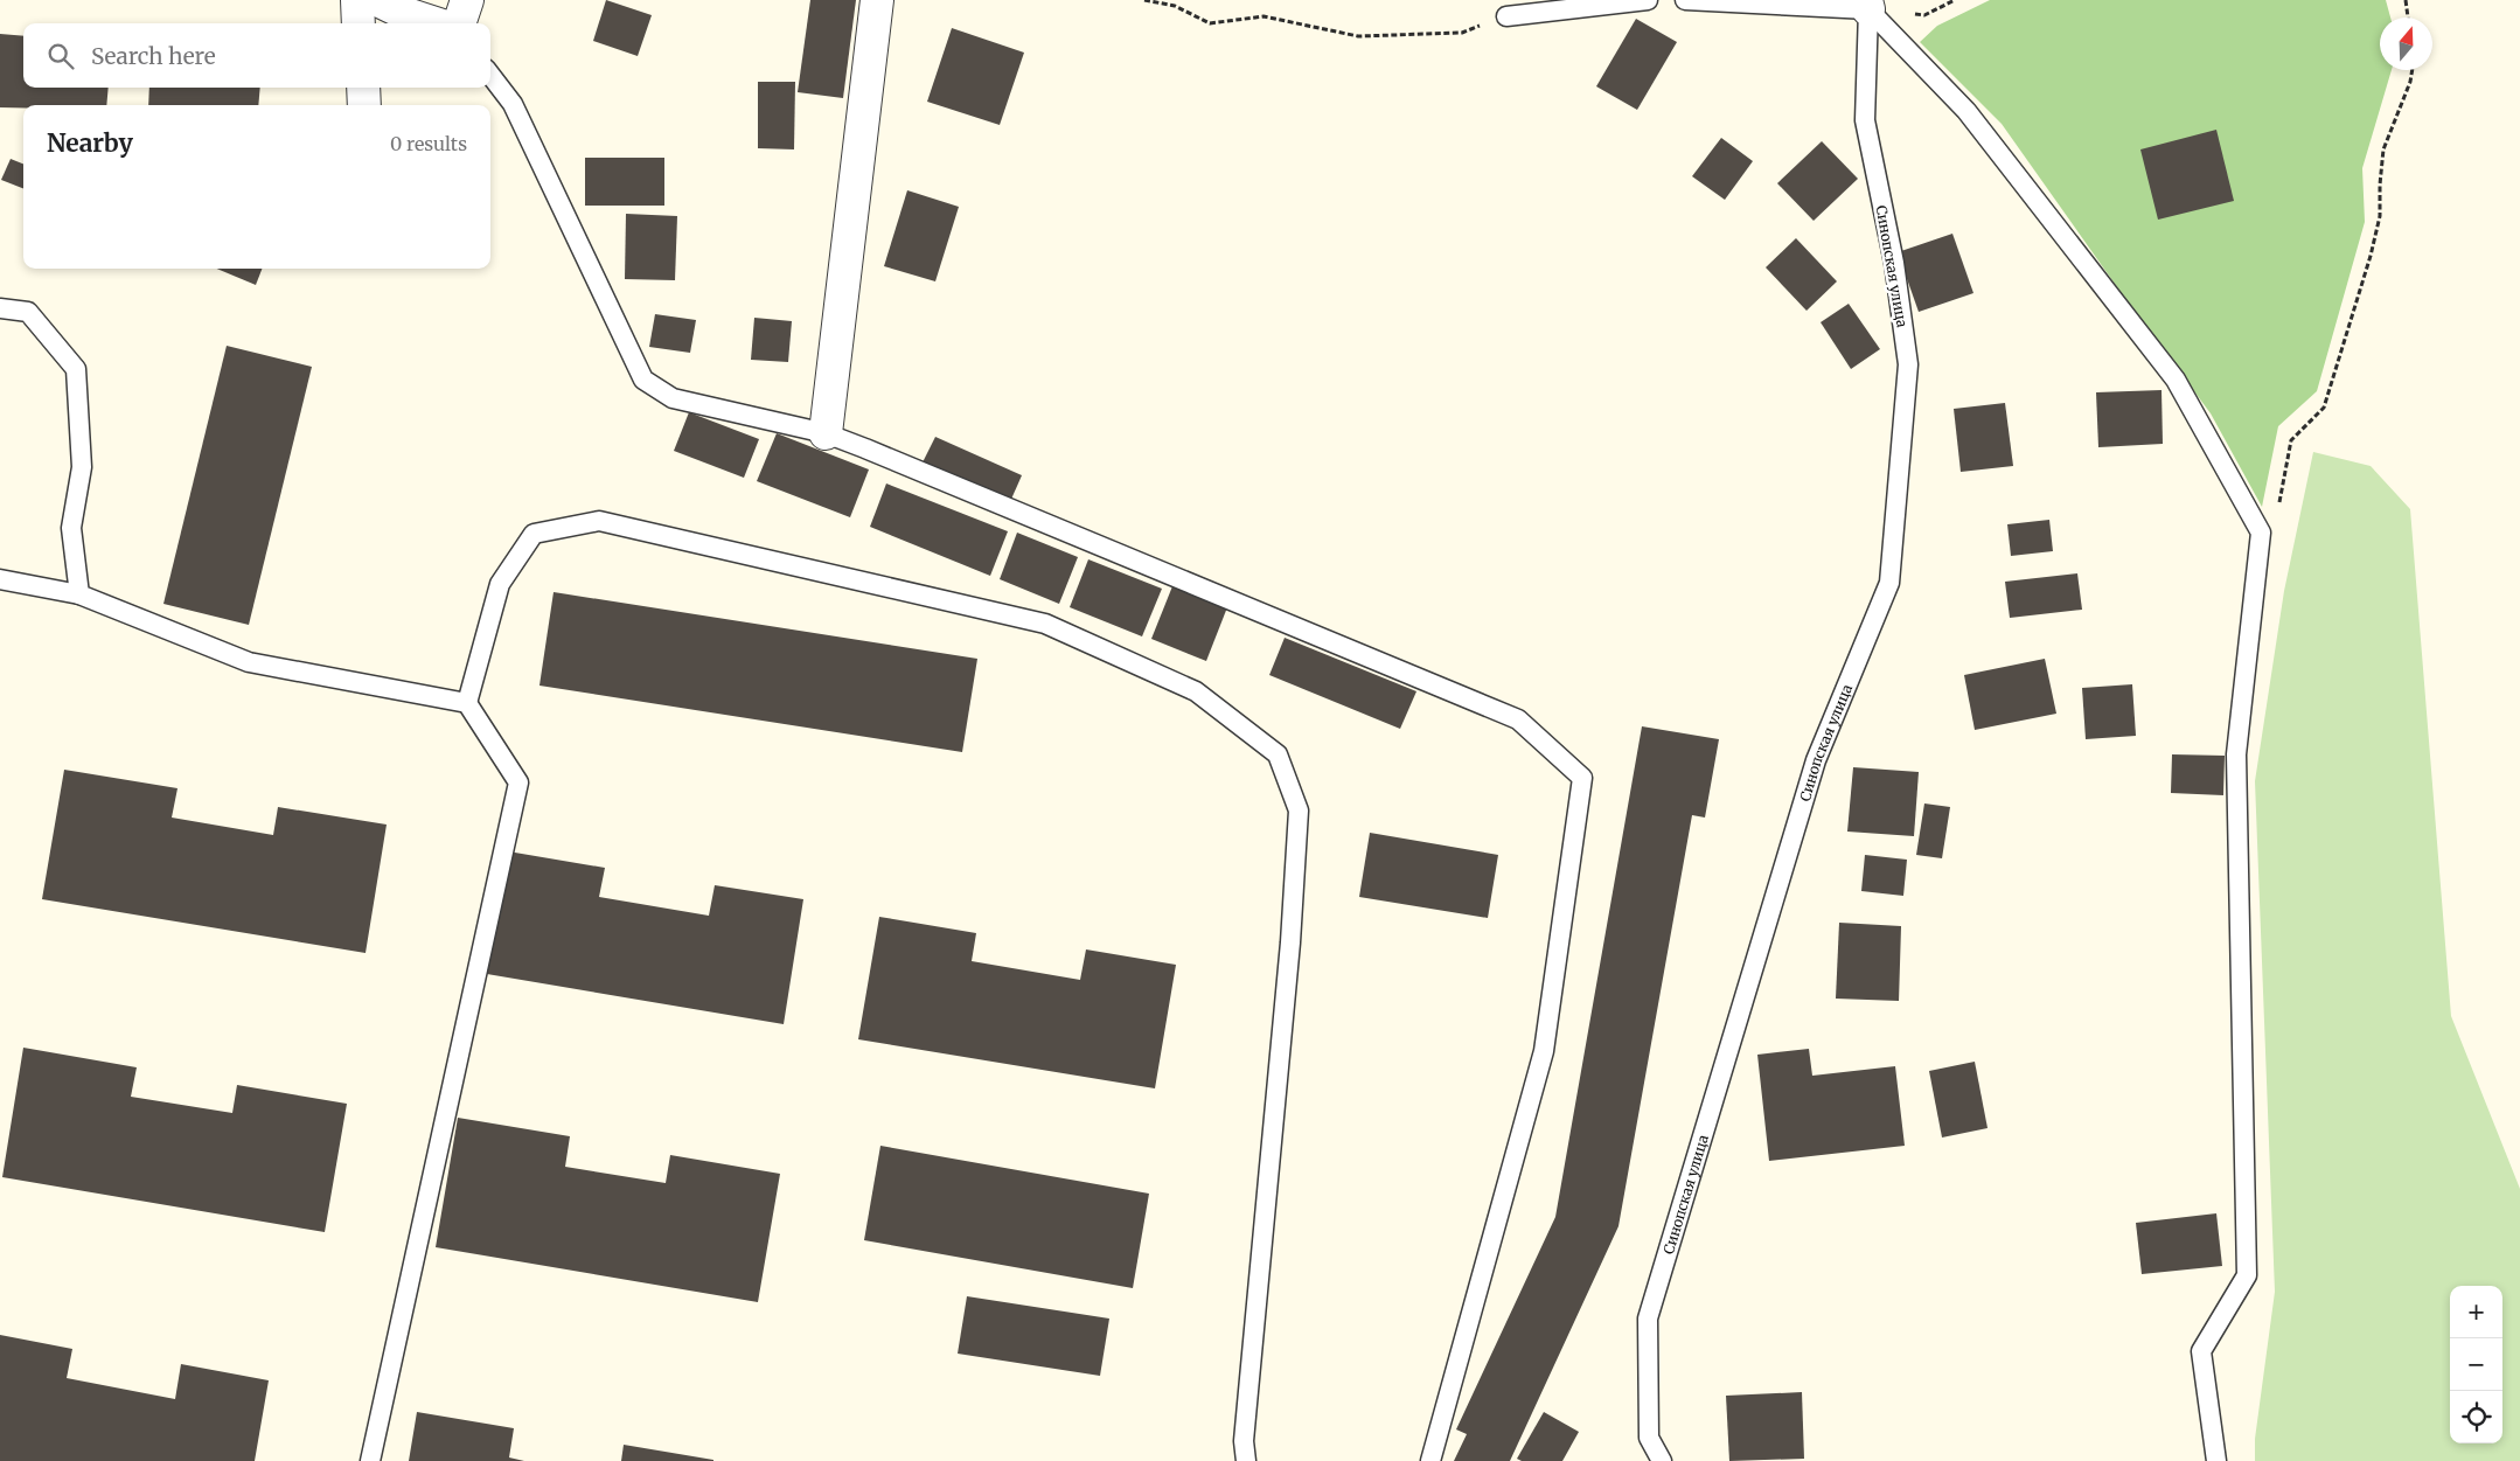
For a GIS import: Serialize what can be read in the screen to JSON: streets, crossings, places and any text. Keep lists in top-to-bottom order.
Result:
{
  "streets": {
    "lane": ["Синопская улица"]
  },
  "north": "top",
  "page": {
    "search": "Search here",
    "heading": ["Nearby", "0 results"],
    "map_buttons": ["+", "−"]
  }
}
